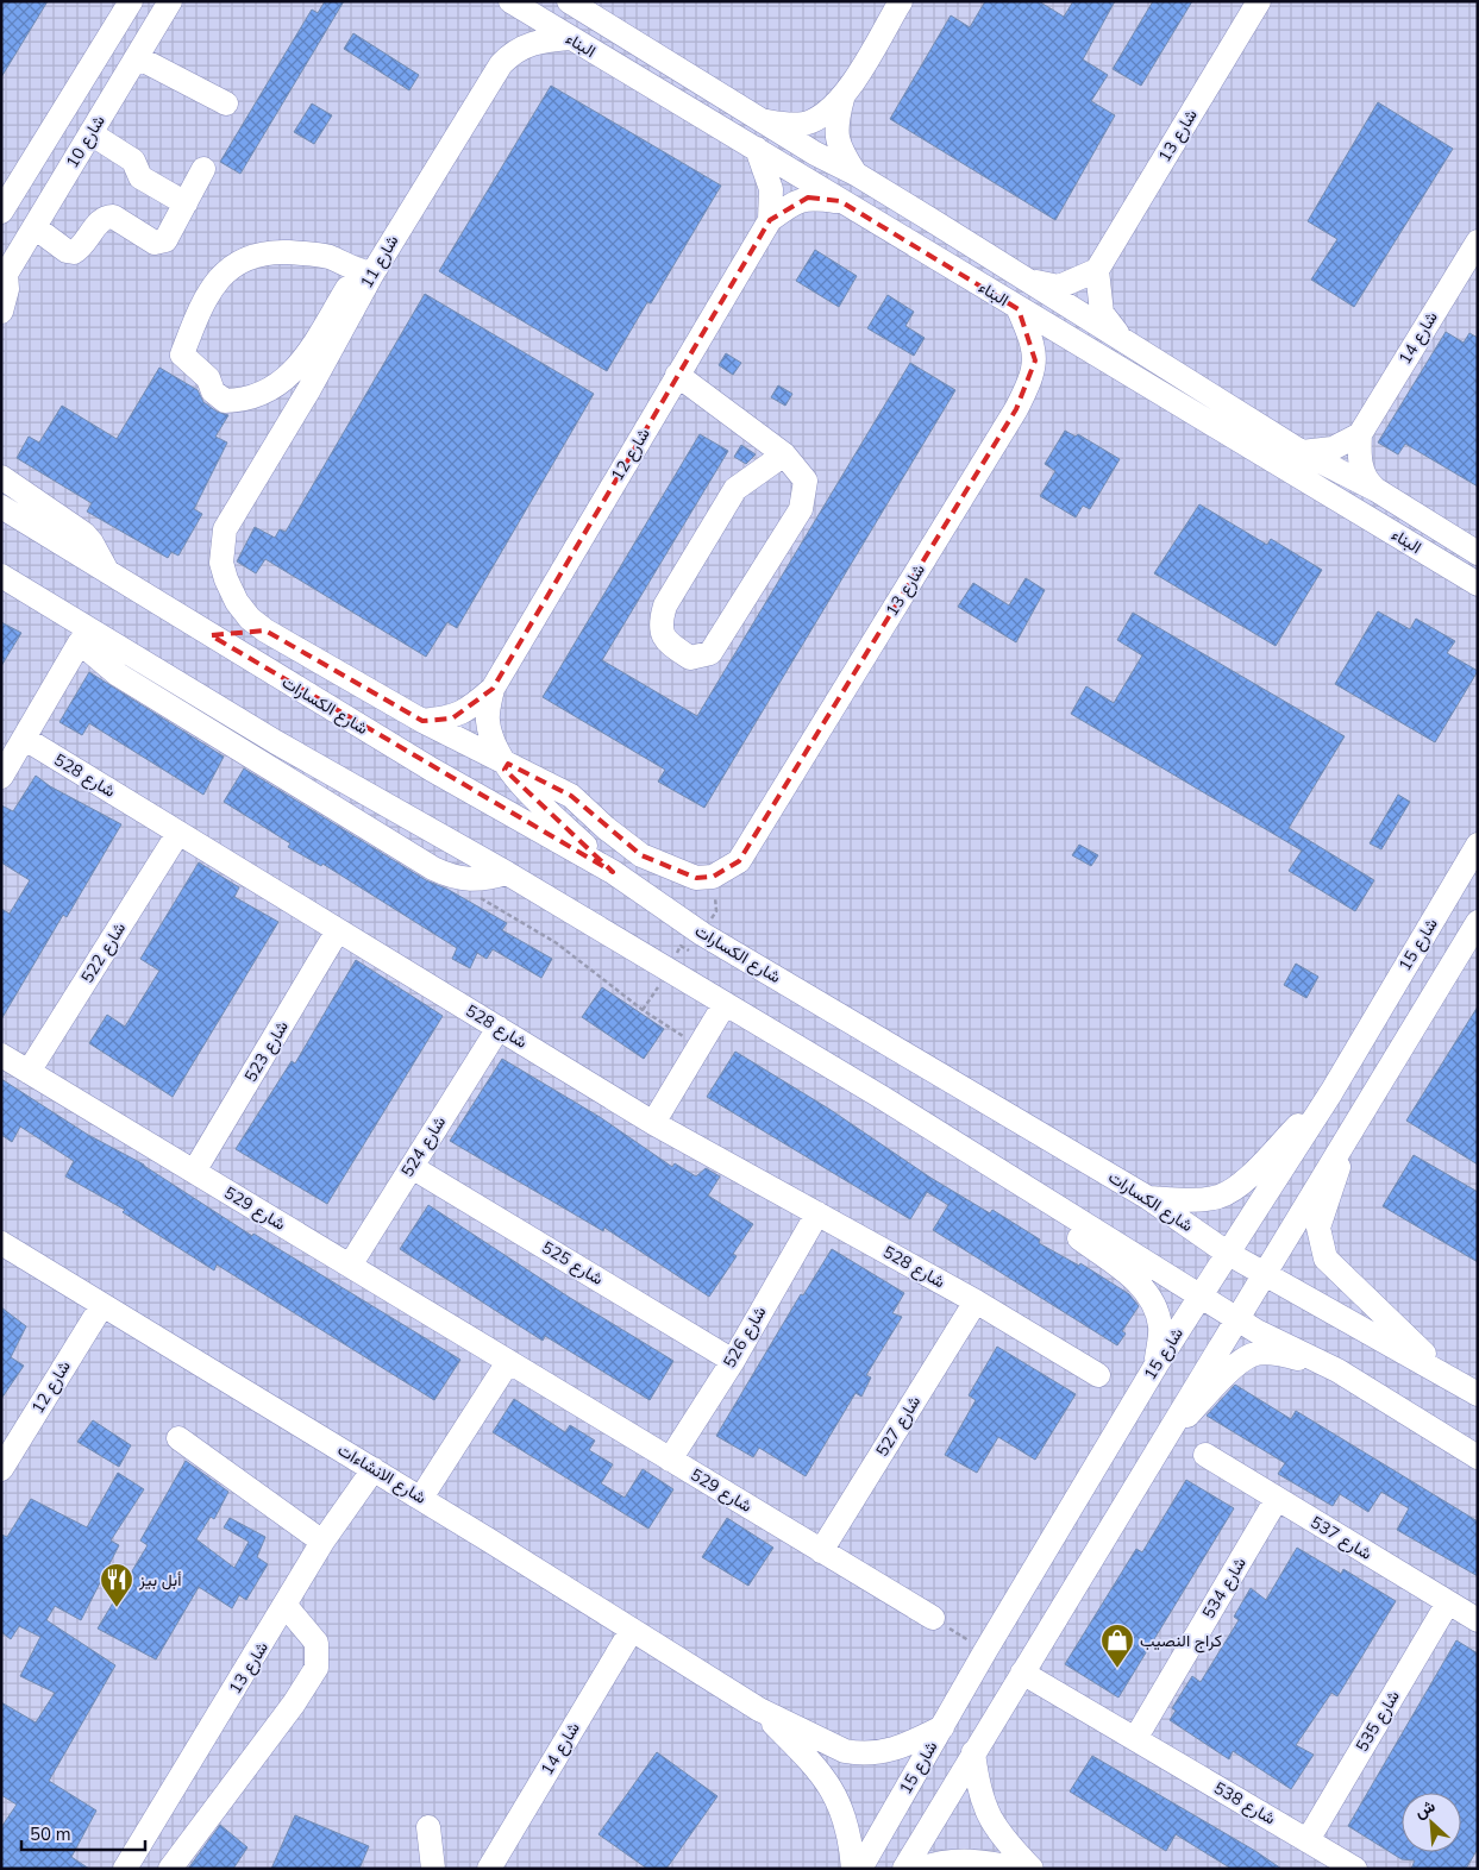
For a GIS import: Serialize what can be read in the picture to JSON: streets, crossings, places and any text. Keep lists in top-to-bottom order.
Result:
{
  "streets": {
    "street": [
      "البناء",
      "شارع 13",
      "شارع 10",
      "شارع 11",
      "شارع 14",
      "شارع 12",
      "شارع الكسارات",
      "شارع 528",
      "شارع 15",
      "شارع 522",
      "شارع 523",
      "شارع 524",
      "شارع 529",
      "شارع 525",
      "شارع 526",
      "شارع 527",
      "شارع الانشاءات",
      "شارع 537",
      "شارع 534",
      "شارع 535",
      "شارع 538"
    ]
  },
  "crossings": [
    ["البناء", "شارع 13"],
    ["البناء", "شارع 11"],
    ["البناء", "شارع 12"],
    ["شارع 13", "شارع الكسارات"],
    ["شارع 13", "شارع الانشاءات"],
    ["شارع 11", "شارع الكسارات"],
    ["شارع 14", "شارع الانشاءات"],
    ["شارع 12", "شارع الكسارات"],
    ["شارع 12", "شارع الانشاءات"],
    ["شارع الكسارات", "شارع 15"],
    ["شارع 528", "شارع 522"],
    ["شارع 528", "شارع 523"],
    ["شارع 528", "شارع 524"],
    ["شارع 528", "شارع 526"],
    ["شارع 528", "شارع 527"],
    ["شارع 15", "شارع الانشاءات"],
    ["شارع 522", "شارع 529"],
    ["شارع 523", "شارع 529"],
    ["شارع 524", "شارع 529"],
    ["شارع 524", "شارع 525"],
    ["شارع 529", "شارع 526"],
    ["شارع 529", "شارع 527"],
    ["شارع 525", "شارع 526"],
    ["شارع 537", "شارع 534"],
    ["شارع 537", "شارع 535"],
    ["شارع 534", "شارع 538"],
    ["شارع 535", "شارع 538"]
  ],
  "places": {
    "restaurant": ["أبل بيز"],
    "shop": ["كراج النصيب"]
  },
  "scale_bar": "50 m",
  "north": "top left"
}
